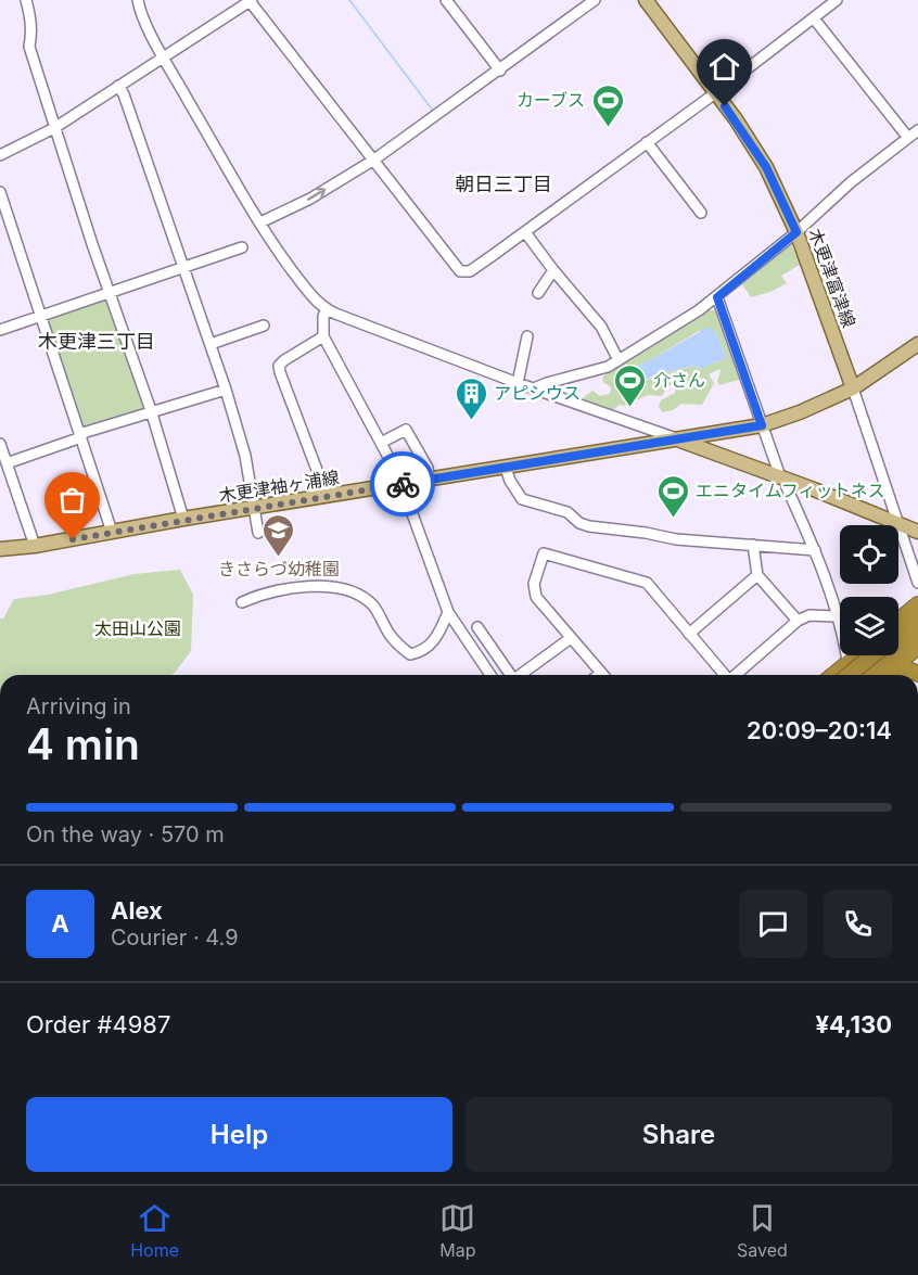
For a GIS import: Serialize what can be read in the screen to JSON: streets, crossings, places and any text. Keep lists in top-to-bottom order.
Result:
{
  "streets": {
    "main road": ["木更津富津線", "木更津袖ヶ浦線"]
  },
  "districts": ["朝日三丁目", "木更津三丁目"],
  "parks": ["太田山公園"],
  "places": {
    "sports": ["カーブス", "介さん", "エニタイムフィットネス"],
    "building": ["アピシウス"],
    "school or university": ["きさらづ幼稚園"]
  },
  "page": {
    "heading": ["4 min", "Arriving in", "20:09–20:14"],
    "panel": [
      "Alex",
      "Courier · 4.9",
      "Order #4987",
      "¥4,130"
    ],
    "bar": "On the way · 570 m",
    "round": "A",
    "buttons": ["Help", "Share"],
    "tabs": ["Home", "Map", "Saved"]
  }
}
